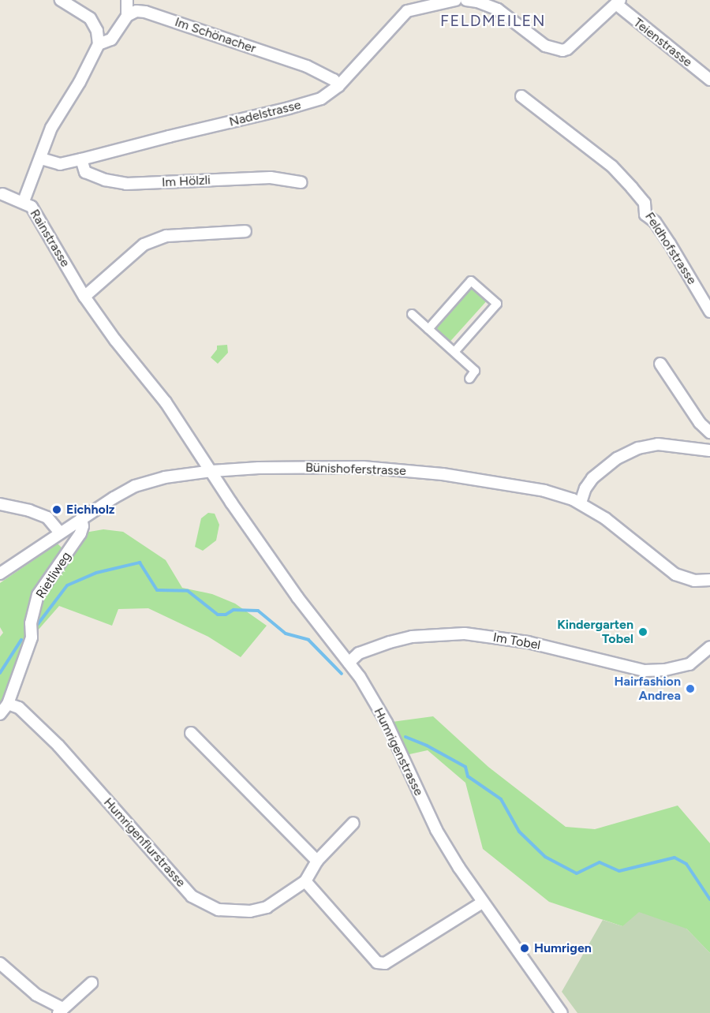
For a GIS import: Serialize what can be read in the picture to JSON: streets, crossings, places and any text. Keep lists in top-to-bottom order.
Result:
{
  "streets": {
    "street": [
      "Im Schönacher",
      "Teienstrasse",
      "Nadelstrasse",
      "Im Hölzli",
      "Rainstrasse",
      "Feldhofstrasse",
      "Bünishoferstrasse",
      "Rietliweg",
      "Im Tobel",
      "Humrigenstrasse",
      "Humrigenflurstrasse"
    ]
  },
  "crossings": [
    ["Im Schönacher", "Nadelstrasse"],
    ["Nadelstrasse", "Im Hölzli"],
    ["Nadelstrasse", "Rainstrasse"],
    ["Rainstrasse", "Bünishoferstrasse"],
    ["Rainstrasse", "Humrigenstrasse"],
    ["Bünishoferstrasse", "Rietliweg"],
    ["Bünishoferstrasse", "Humrigenstrasse"],
    ["Rietliweg", "Humrigenflurstrasse"],
    ["Im Tobel", "Humrigenstrasse"]
  ],
  "districts": ["FELDMEILEN"],
  "places": [
    "Eichholz",
    "Kindergarten Tobel",
    "Hairfashion Andrea",
    "Humrigen"
  ]
}
